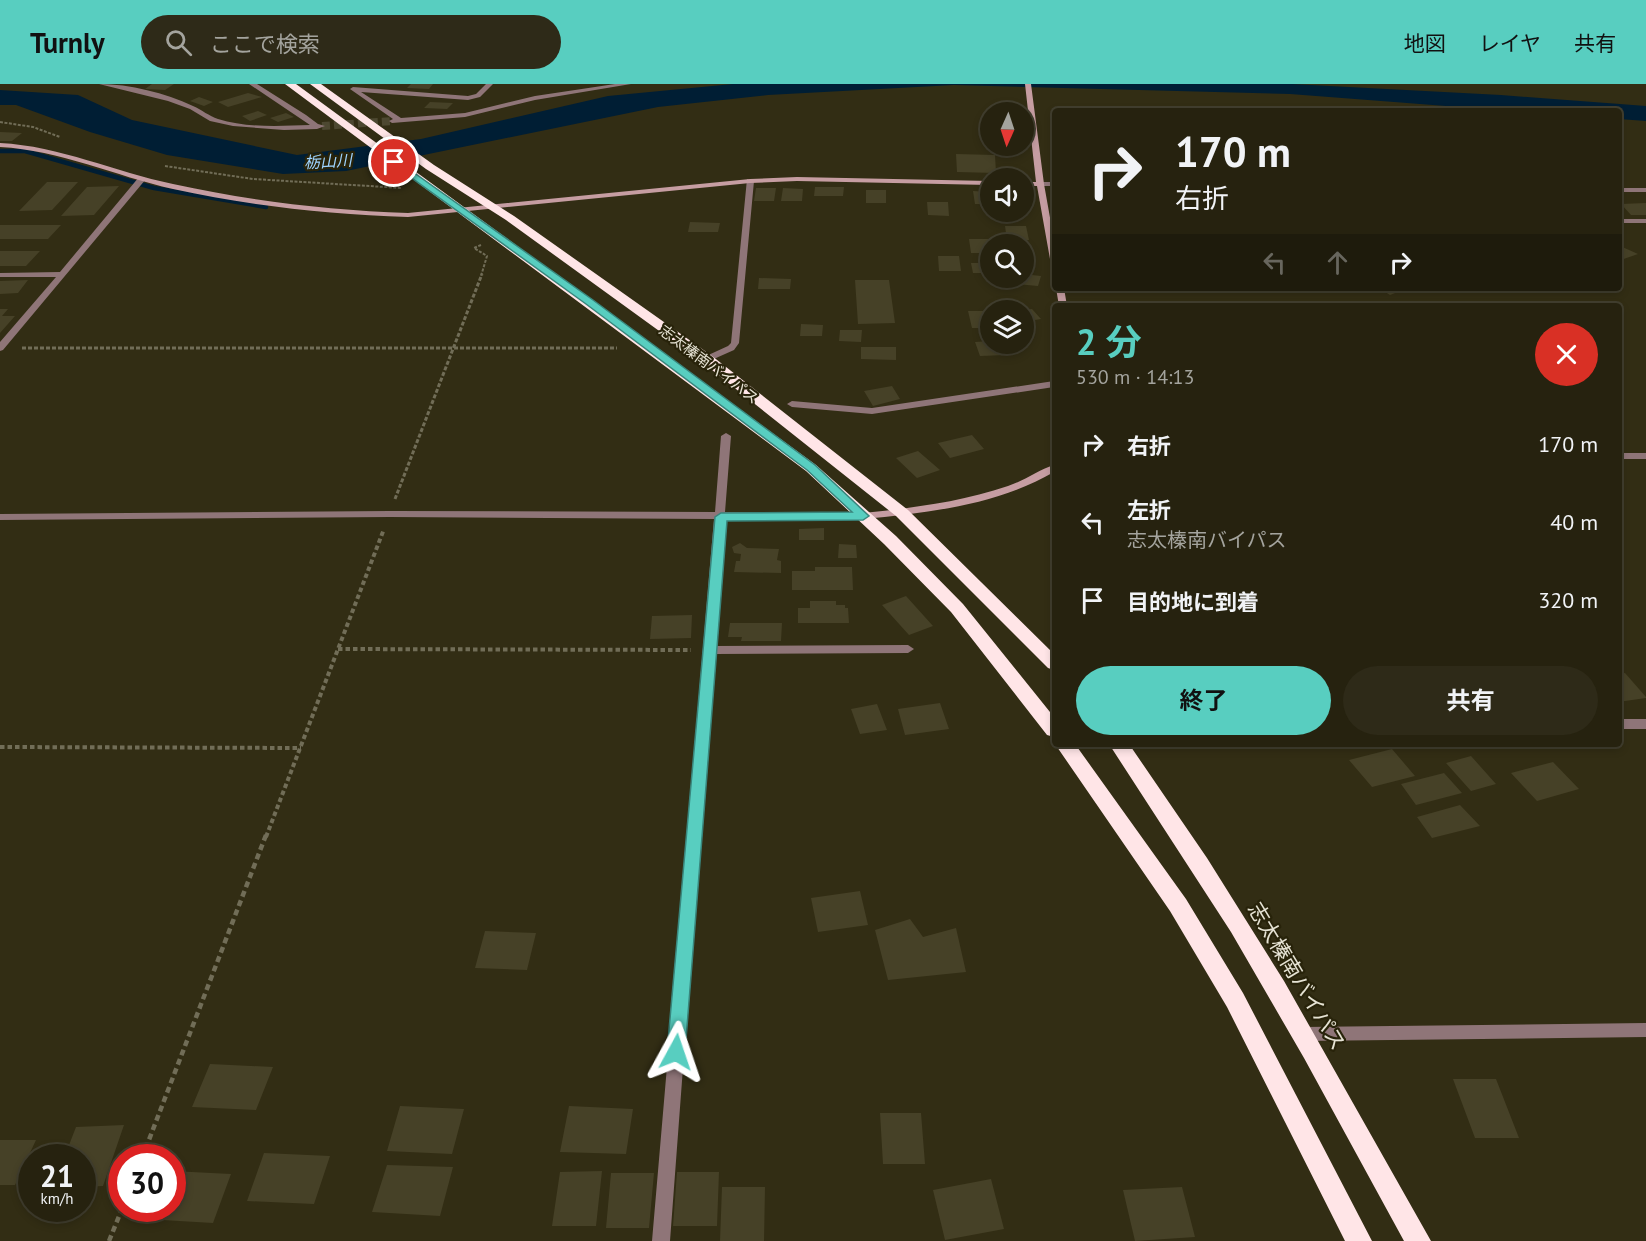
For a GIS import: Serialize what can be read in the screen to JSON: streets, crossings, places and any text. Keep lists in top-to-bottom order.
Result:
{
  "streets": {
    "highway": ["志太榛南バイパス"]
  },
  "water": ["栃山川"],
  "north": "bottom",
  "page": {
    "header": "Turnly",
    "search": "ここで検索",
    "nav": ["地図", "レイヤ", "共有"],
    "turn": ["170 m", "右折"],
    "heading": ["2 分", "530 m · 14:13"],
    "list": [
      {
        "name": "右折",
        "value": "170 m"
      },
      {
        "name": "左折",
        "note": "志太榛南バイパス",
        "value": "40 m"
      },
      {
        "name": "目的地に到着",
        "value": "320 m"
      }
    ],
    "buttons": ["終了", "共有"],
    "speed": "21 km/h",
    "limit": "30"
  }
}
